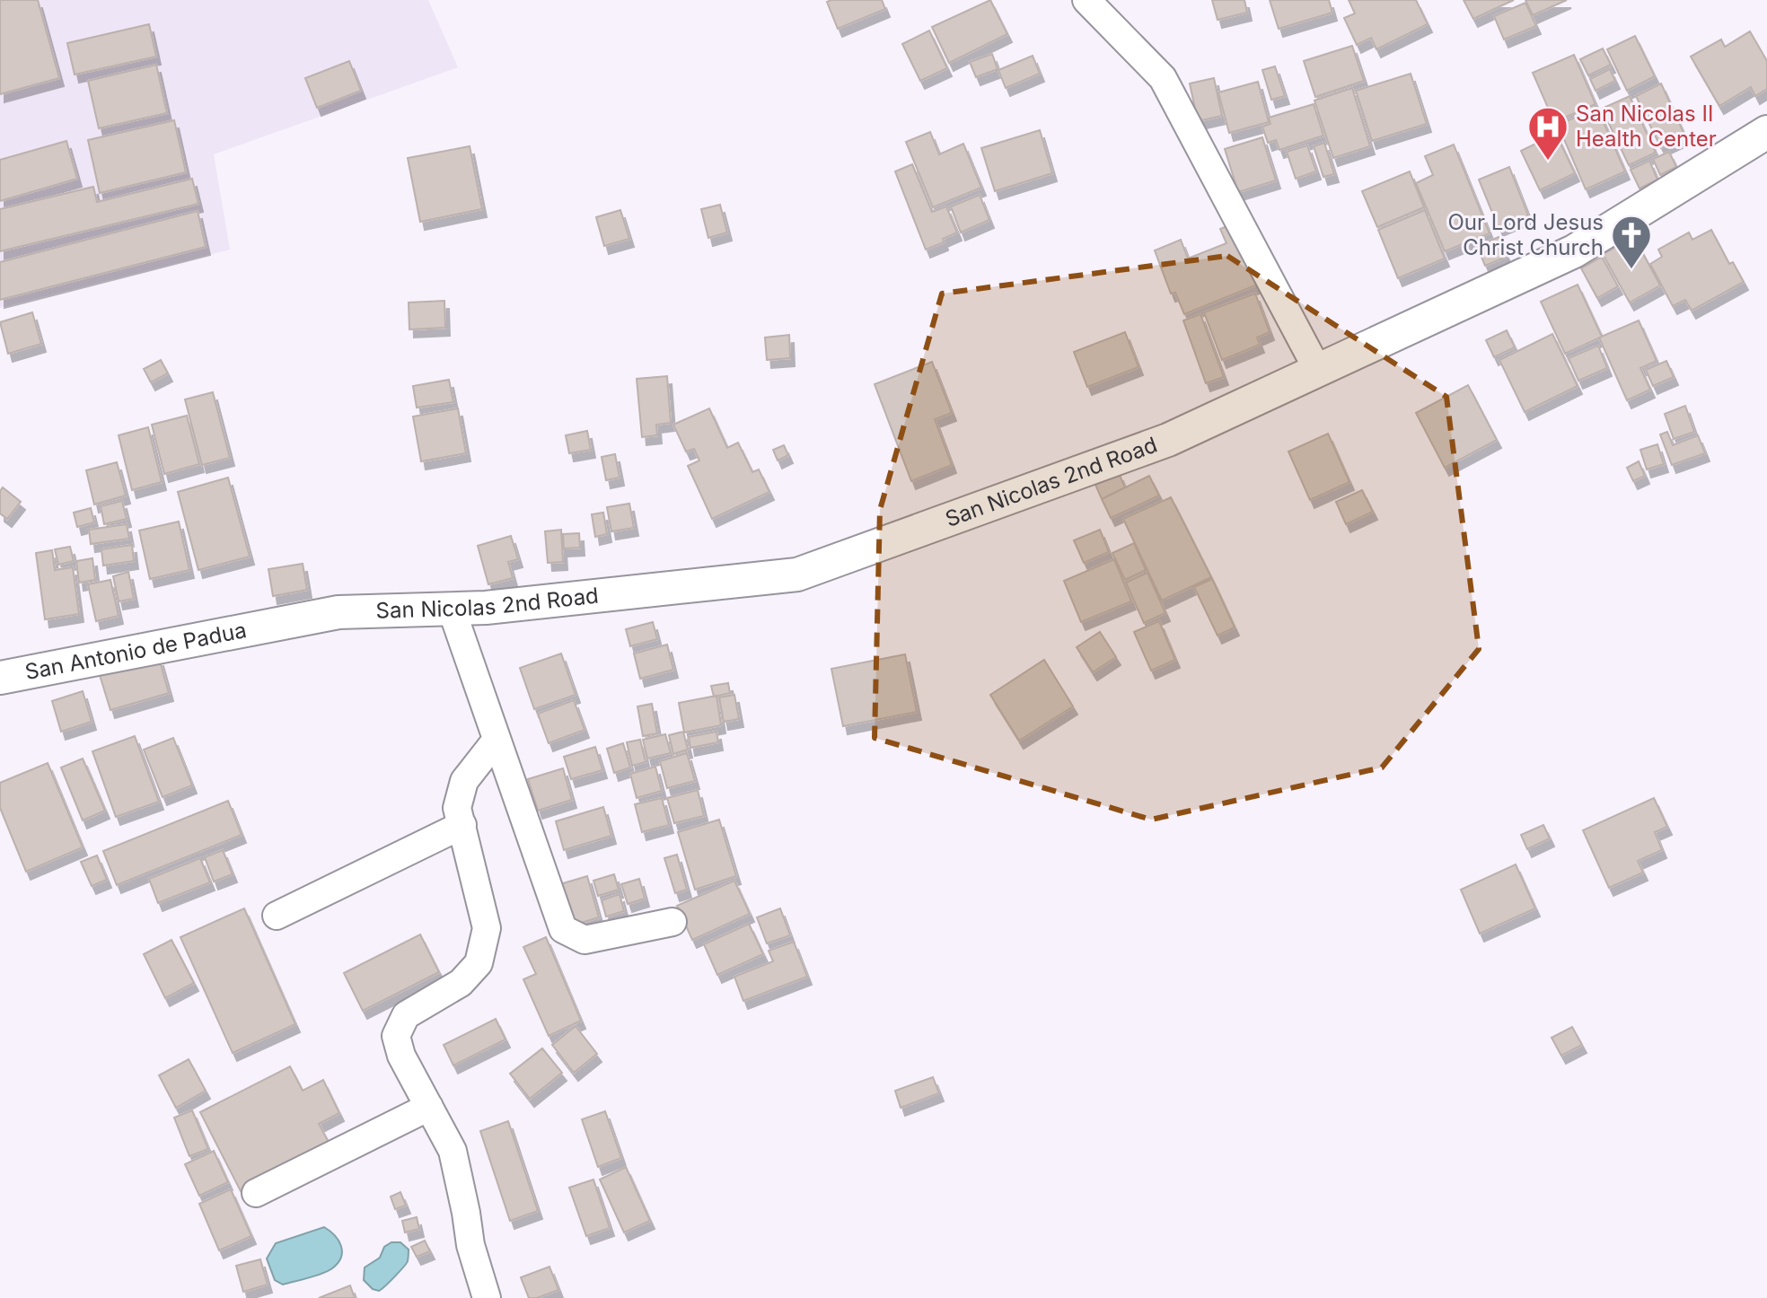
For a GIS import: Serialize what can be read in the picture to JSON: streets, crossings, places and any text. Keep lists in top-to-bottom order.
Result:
{
  "streets": {
    "street": ["San Nicolas 2nd Road", "San Antonio de Padua"]
  },
  "crossings": [
    ["San Nicolas 2nd Road", "San Antonio de Padua"]
  ],
  "places": {
    "hospital": ["San Nicolas II Health Center"],
    "church": ["Our Lord Jesus Christ Church"]
  }
}
